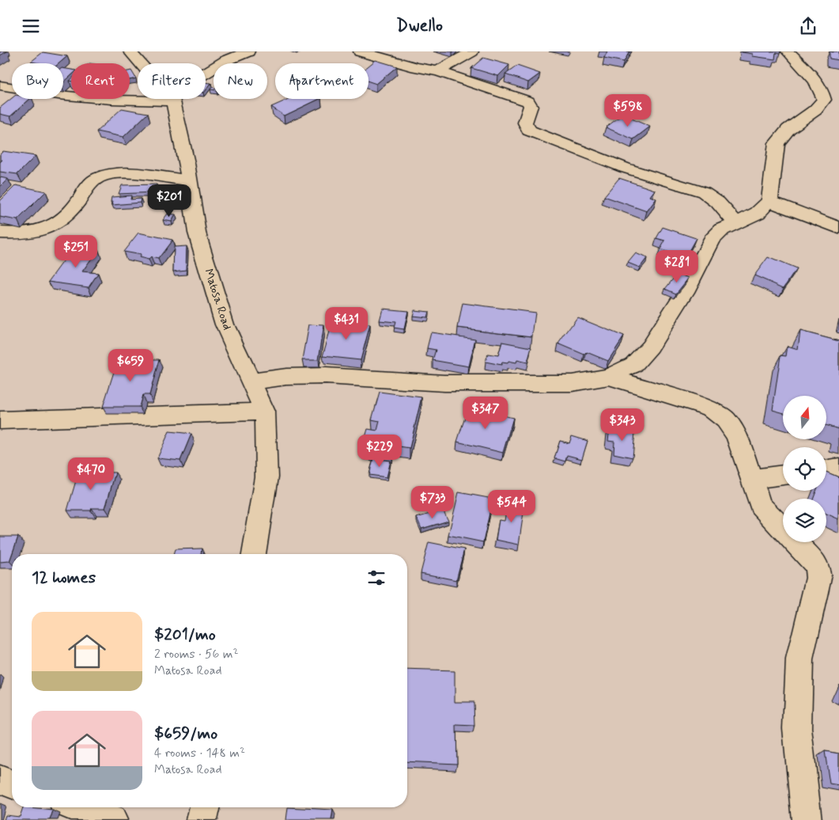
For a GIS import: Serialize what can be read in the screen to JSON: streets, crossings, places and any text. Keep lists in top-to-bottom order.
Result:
{
  "streets": {
    "street": ["Matosa Road"]
  },
  "north": "top",
  "page": {
    "header": "Dwello",
    "chip": [
      "Buy",
      "Rent",
      "Filters",
      "New",
      "Apartment"
    ],
    "price": [
      "$598",
      "$201",
      "$251",
      "$281",
      "$431",
      "$659",
      "$347",
      "$343",
      "$229",
      "$470",
      "$733",
      "$544"
    ],
    "heading": "12 homes",
    "list": [
      {
        "name": "$201/mo",
        "note": "2 rooms · 56 m² · Matosa Road"
      },
      {
        "name": "$659/mo",
        "note": "4 rooms · 148 m² · Matosa Road"
      }
    ]
  }
}
